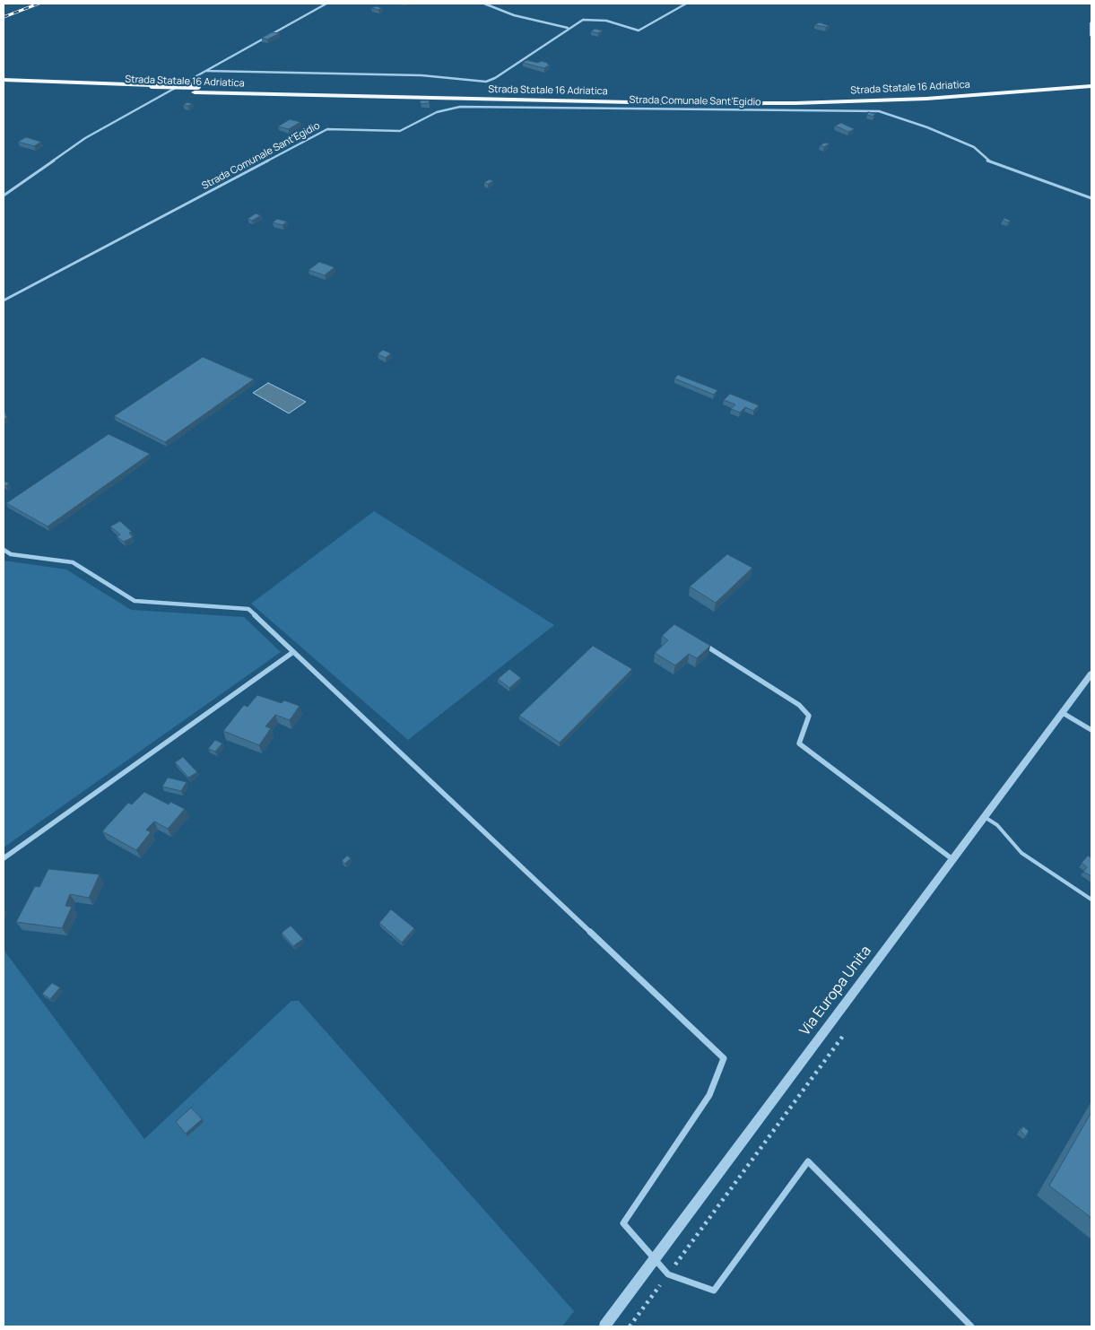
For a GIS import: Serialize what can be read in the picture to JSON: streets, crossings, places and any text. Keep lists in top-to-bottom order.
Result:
{
  "streets": {
    "highway": ["Strada Statale 16 Adriatica"],
    "street": ["Strada Comunale Sant'Egidio", "Via Europa Unita"]
  }
}
